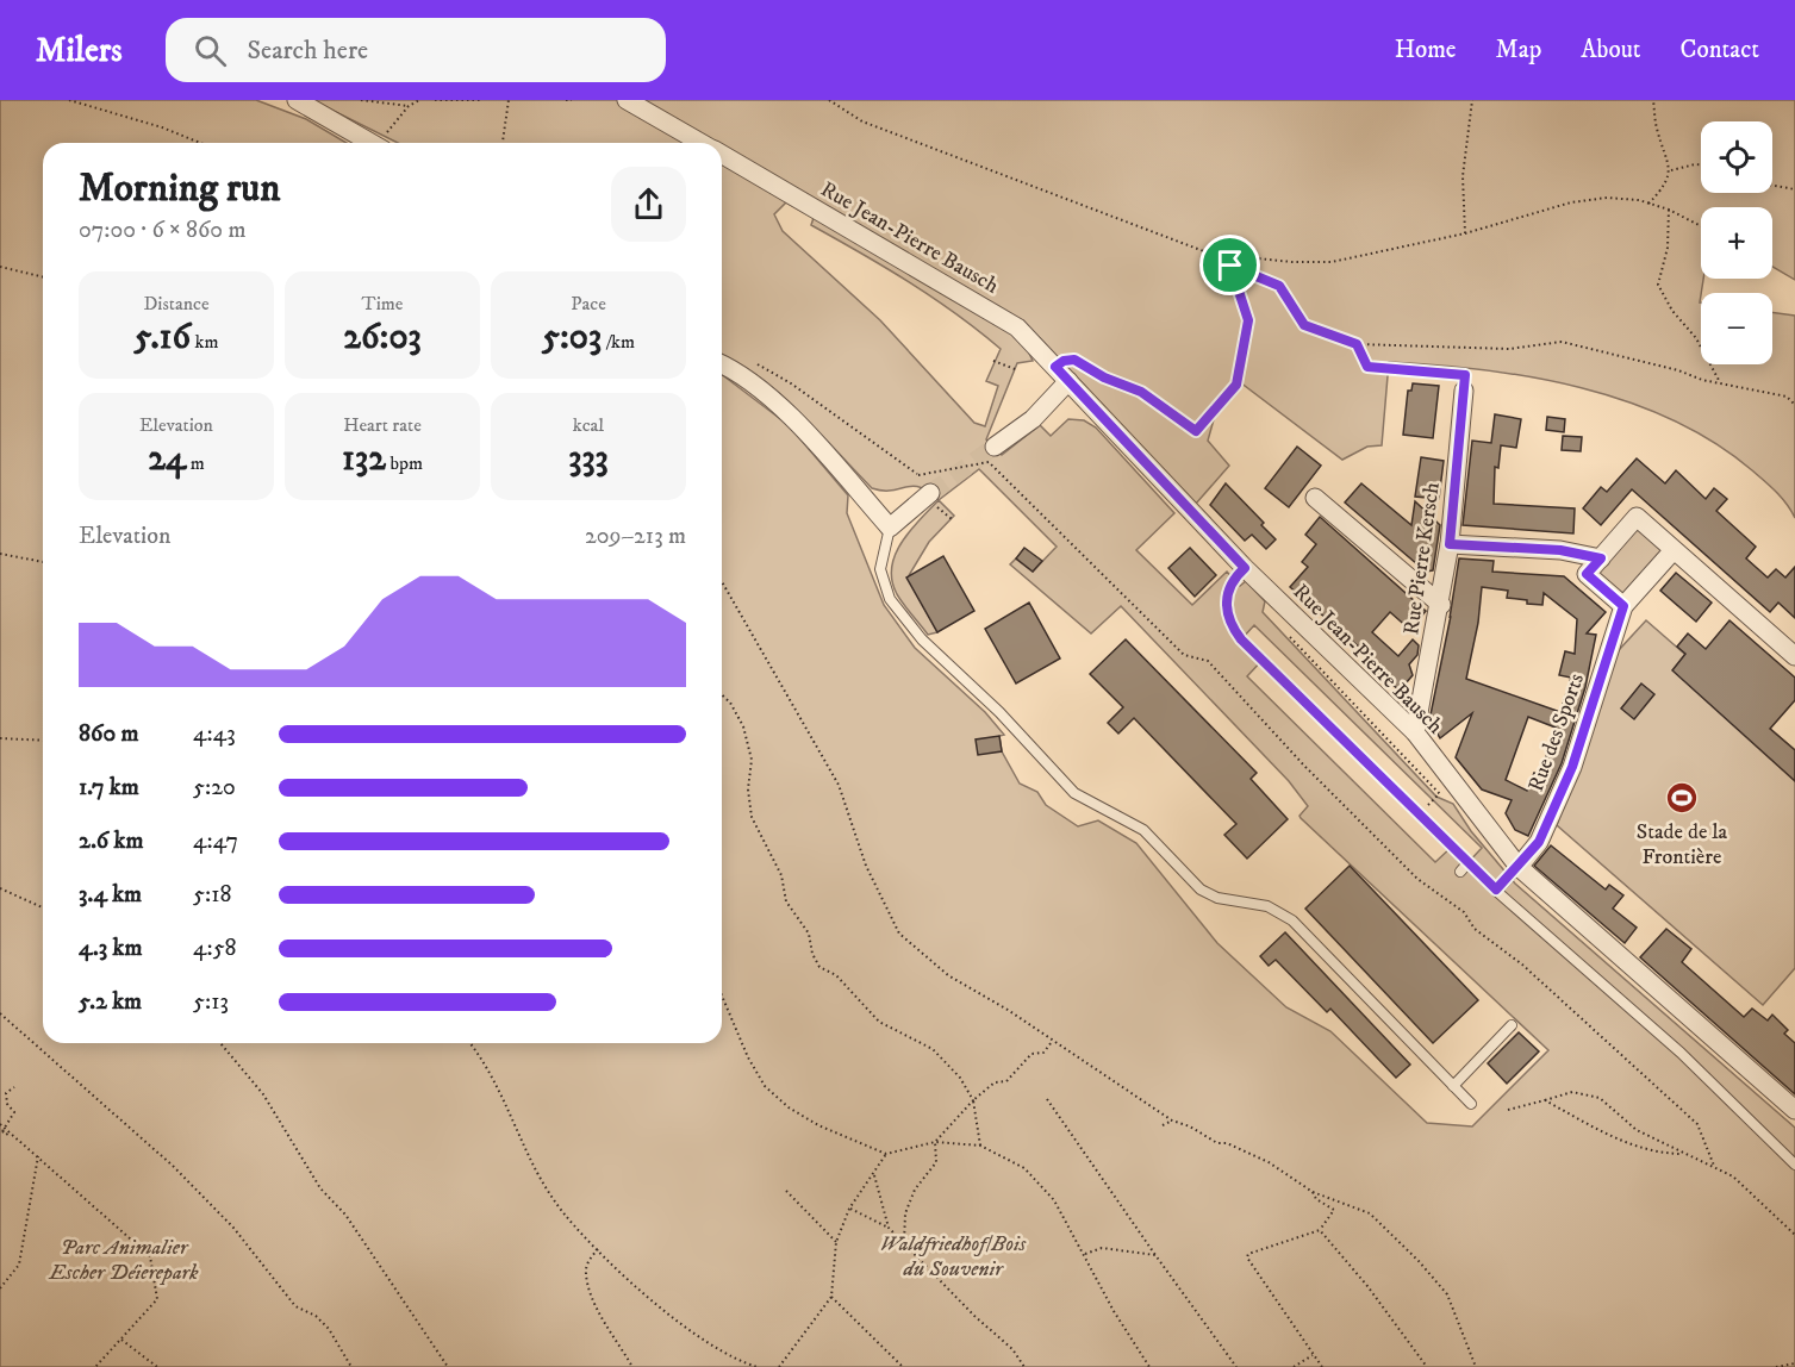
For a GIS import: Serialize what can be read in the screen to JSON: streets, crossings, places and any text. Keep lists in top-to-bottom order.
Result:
{
  "streets": {
    "street": ["Rue Jean-Pierre Bausch", "Rue Pierre Kersch", "Rue des Sports"]
  },
  "crossings": [
    ["Rue Jean-Pierre Bausch", "Rue Pierre Kersch"],
    ["Rue Jean-Pierre Bausch", "Rue des Sports"]
  ],
  "parks": ["Waldfriedhof/Bois du Souvenir", "Parc Animalier Escher Déierepark"],
  "places": {
    "sports": ["Stade de la Frontière"]
  },
  "page": {
    "header": "Milers",
    "search": "Search here",
    "nav": [
      "Home",
      "Map",
      "About",
      "Contact"
    ],
    "map_buttons": ["+", "−"],
    "heading": ["Morning run", "07:00 · 6 × 860 m"],
    "stats": [
      ["Distance", "5.16 km"],
      ["Time", "26:03"],
      ["Pace", "5:03 /km"],
      ["Elevation", "24 m"],
      ["Heart rate", "132 bpm"],
      ["kcal", "333"]
    ],
    "chart": ["Elevation", "209–213 m"],
    "list": [
      {
        "name": "860 m",
        "note": "4:43"
      },
      {
        "name": "1.7 km",
        "note": "5:20"
      },
      {
        "name": "2.6 km",
        "note": "4:47"
      },
      {
        "name": "3.4 km",
        "note": "5:18"
      },
      {
        "name": "4.3 km",
        "note": "4:58"
      },
      {
        "name": "5.2 km",
        "note": "5:13"
      }
    ]
  }
}
